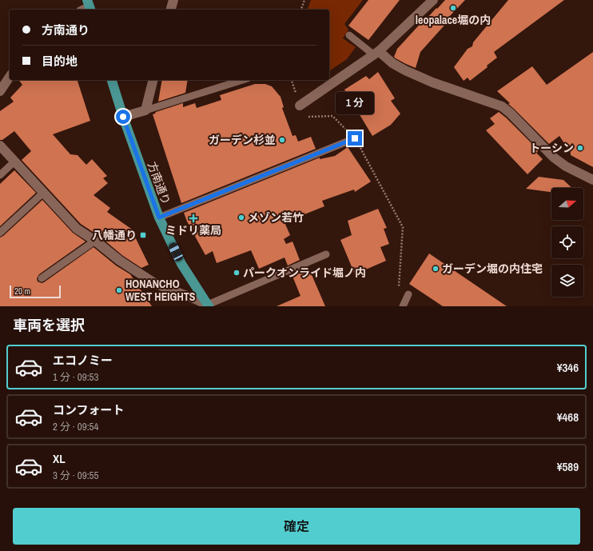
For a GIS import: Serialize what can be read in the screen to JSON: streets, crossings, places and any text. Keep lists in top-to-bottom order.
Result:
{
  "streets": {
    "main road": ["方南通り"]
  },
  "places": {
    "other": [
      "leopalace堀の内",
      "ガーデン杉並",
      "トーシン",
      "メゾン若竹",
      "ガーデン堀の内住宅",
      "パークオンライド堀ノ内",
      "HONANCHO WEST HEIGHTS"
    ],
    "health": ["ミドリ薬局"],
    "transit": ["八幡通り"]
  },
  "scale_bar": "20 m",
  "north": "right",
  "page": {
    "banner": ["方南通り", "目的地"],
    "bubble": "1 分",
    "scale": "20 m",
    "heading": "車両を選択",
    "list": [
      {
        "name": "エコノミー",
        "note": "1 分 · 09:53",
        "value": "¥346"
      },
      {
        "name": "コンフォート",
        "note": "2 分 · 09:54",
        "value": "¥468"
      },
      {
        "name": "XL",
        "note": "3 分 · 09:55",
        "value": "¥589"
      }
    ],
    "buttons": "確定"
  }
}
